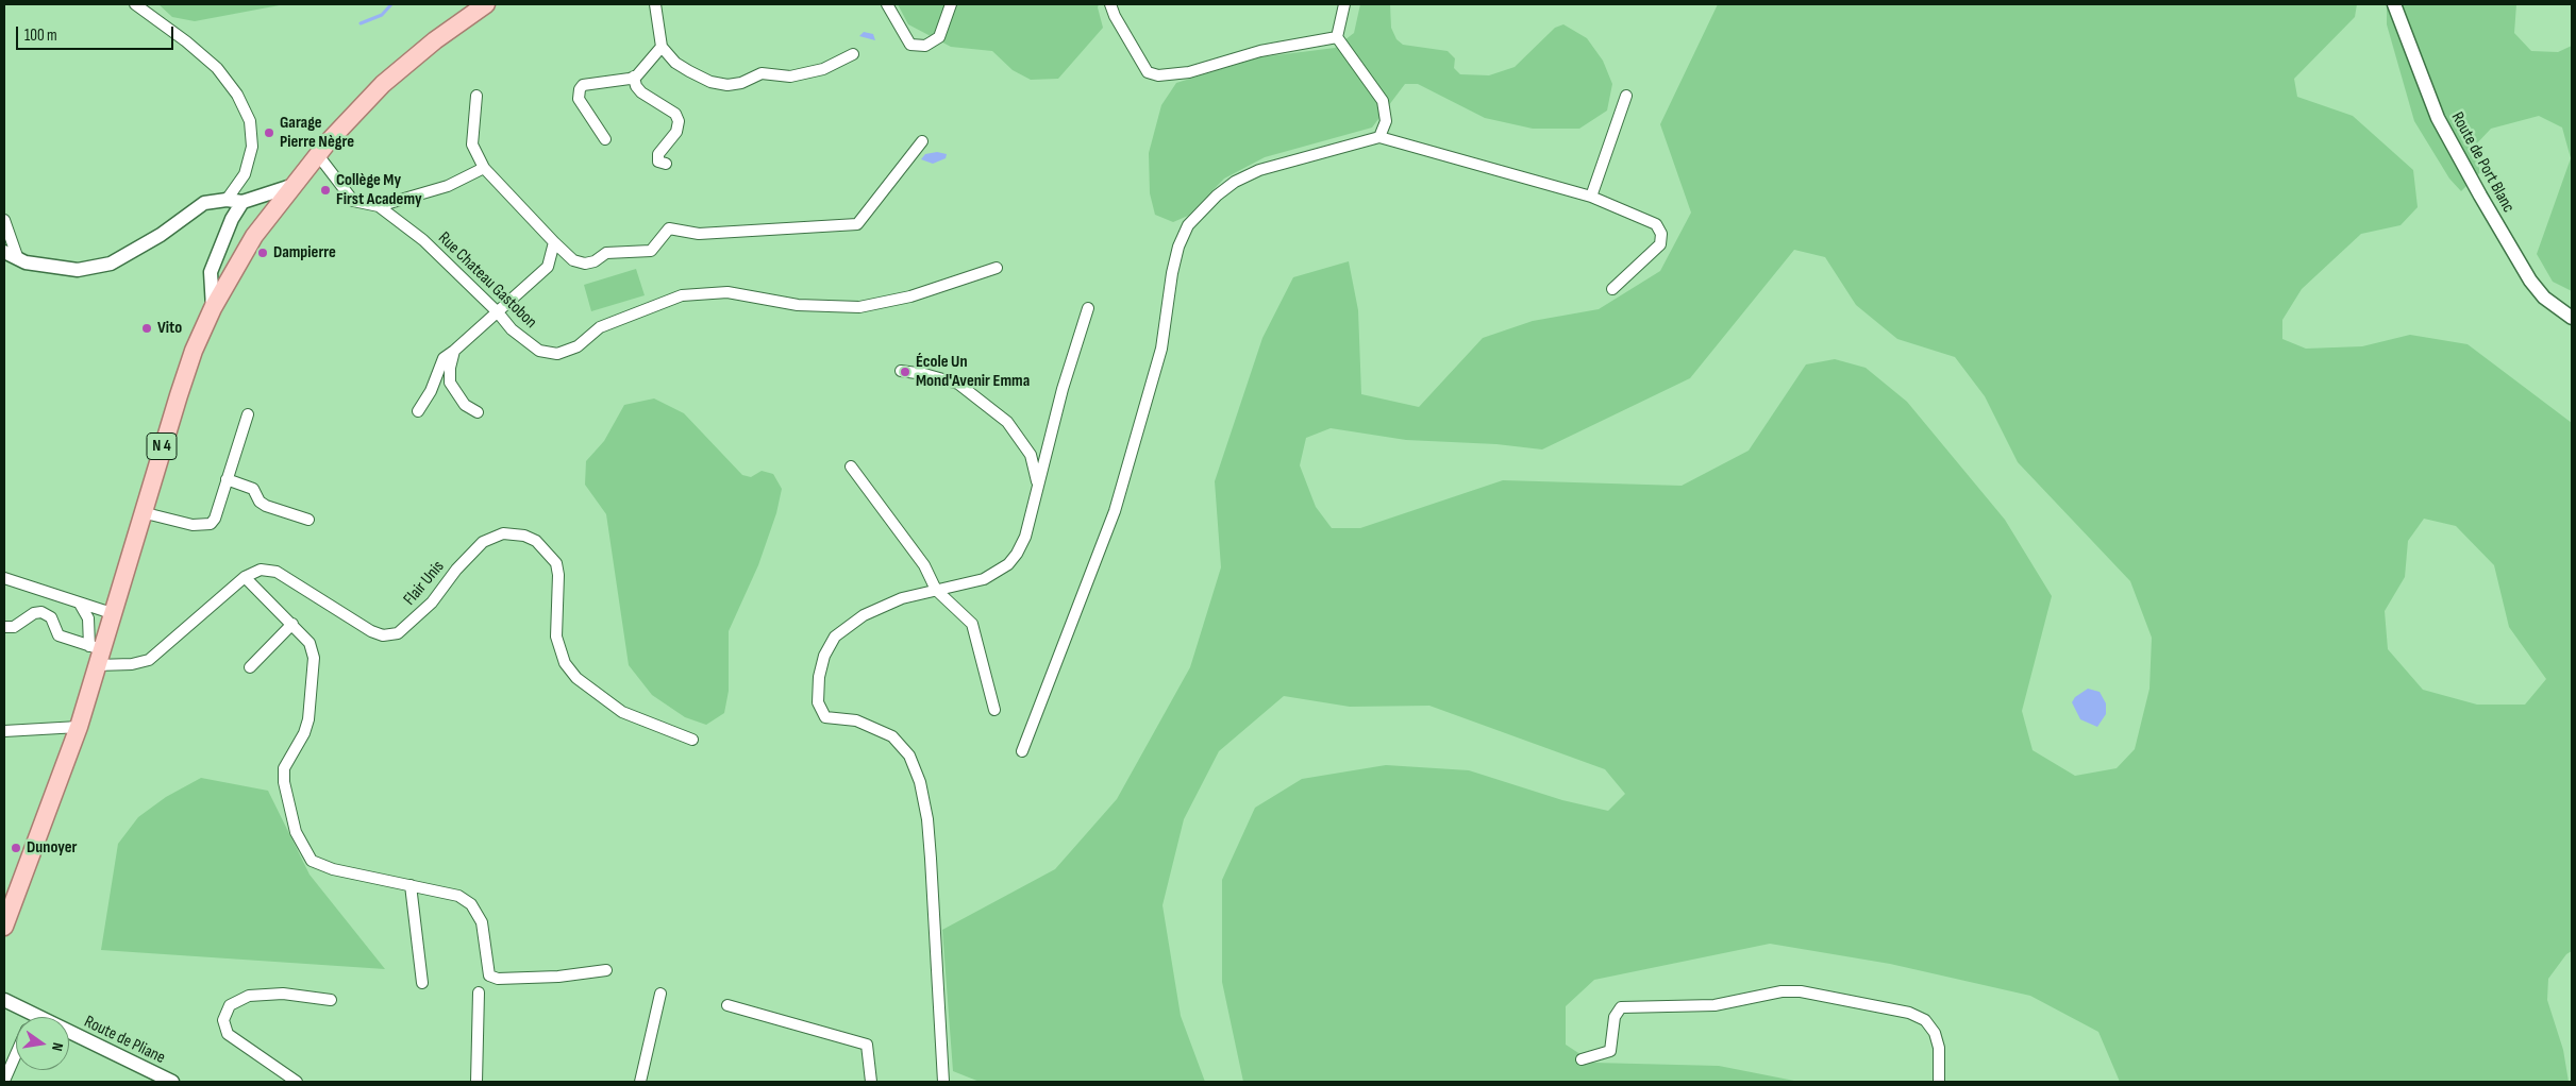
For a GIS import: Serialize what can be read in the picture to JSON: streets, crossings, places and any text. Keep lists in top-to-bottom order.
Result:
{
  "streets": {
    "main road": ["N 4"],
    "street": [
      "Route de Port Blanc",
      "Rue Chateau Gastobon",
      "Flair Unis",
      "Route de Pliane"
    ]
  },
  "crossings": [
    ["Rue Chateau Gastobon", "N 4"],
    ["N 4", "Flair Unis"]
  ],
  "places": [
    "Garage Pierre Nègre",
    "Collège My First Academy",
    "Dampierre",
    "Vito",
    "École Un Mond'Avenir Emma",
    "Dunoyer"
  ],
  "scale_bar": "100 m",
  "north": "right"
}
